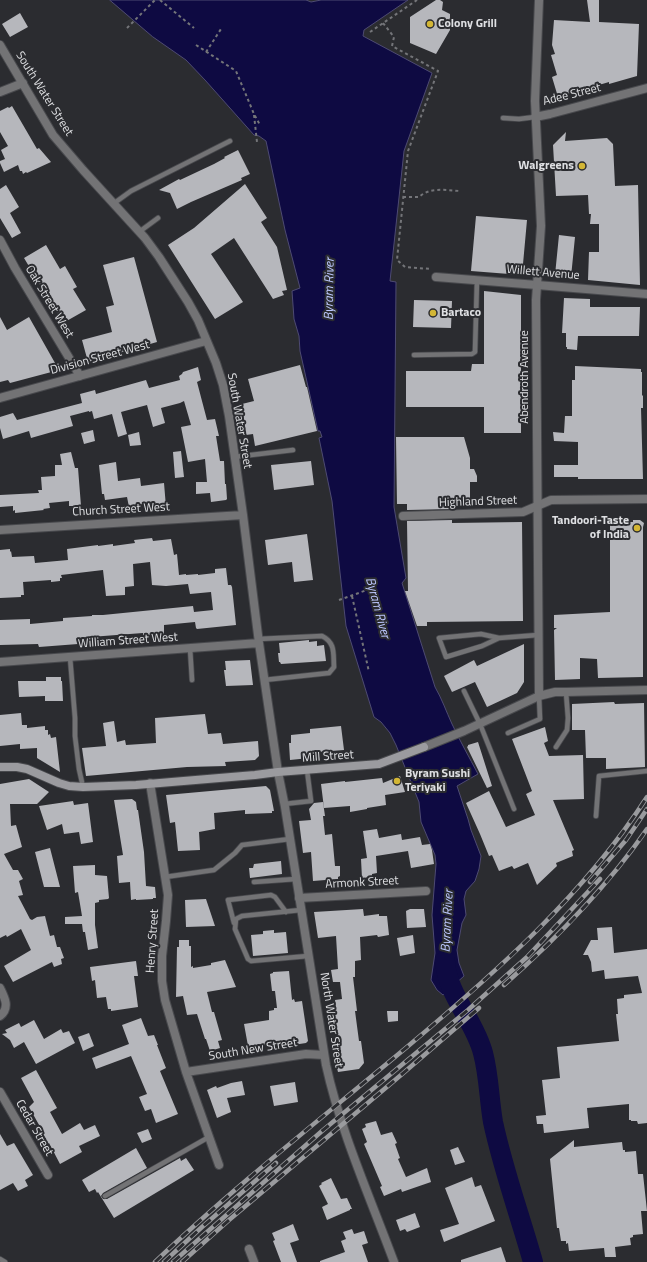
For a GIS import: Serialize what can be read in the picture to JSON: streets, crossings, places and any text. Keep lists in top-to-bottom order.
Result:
{
  "streets": {
    "main road": ["Mill Street"],
    "street": [
      "South Water Street",
      "Adee Street",
      "Willett Avenue",
      "Oak Street West",
      "Division Street West",
      "Abendroth Avenue",
      "Highland Street",
      "Church Street West",
      "William Street West",
      "Armonk Street",
      "Henry Street",
      "North Water Street",
      "South New Street",
      "Cedar Street"
    ]
  },
  "crossings": [
    ["South Water Street", "Division Street West"],
    ["South Water Street", "Church Street West"],
    ["South Water Street", "William Street West"],
    ["South Water Street", "Mill Street"],
    ["South Water Street", "North Water Street"],
    ["Adee Street", "Abendroth Avenue"],
    ["Willett Avenue", "Abendroth Avenue"],
    ["Oak Street West", "Division Street West"],
    ["Abendroth Avenue", "Highland Street"],
    ["Abendroth Avenue", "Mill Street"],
    ["Mill Street", "Henry Street"],
    ["Mill Street", "North Water Street"],
    ["Armonk Street", "North Water Street"],
    ["Henry Street", "South New Street"],
    ["North Water Street", "South New Street"]
  ],
  "water": ["Byram River"],
  "places": [
    "Colony Grill",
    "Walgreens",
    "Bartaco",
    "Tandoori-Taste of India",
    "Byram Sushi Teriyaki"
  ]
}
